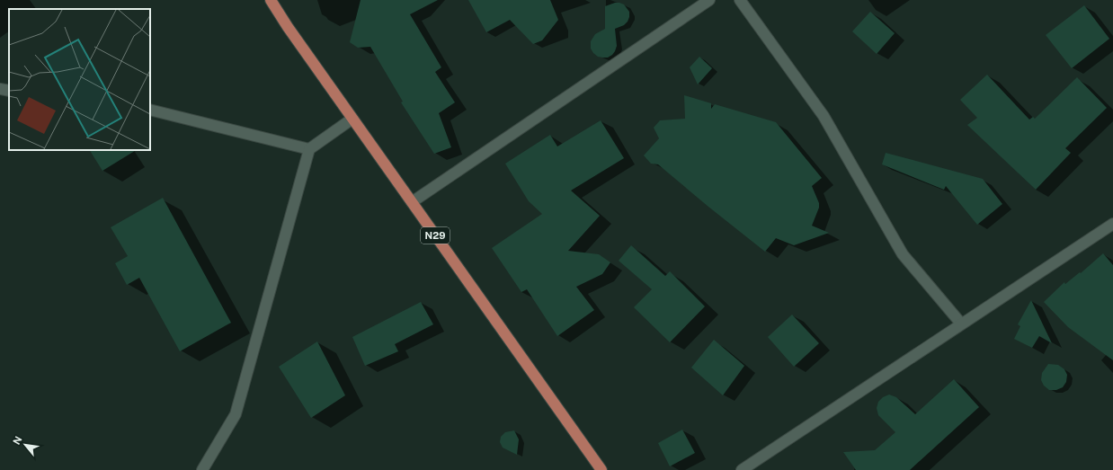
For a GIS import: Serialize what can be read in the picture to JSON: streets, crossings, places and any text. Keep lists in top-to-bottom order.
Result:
{
  "streets": {
    "main road": ["N29"]
  },
  "north": "top left"
}
